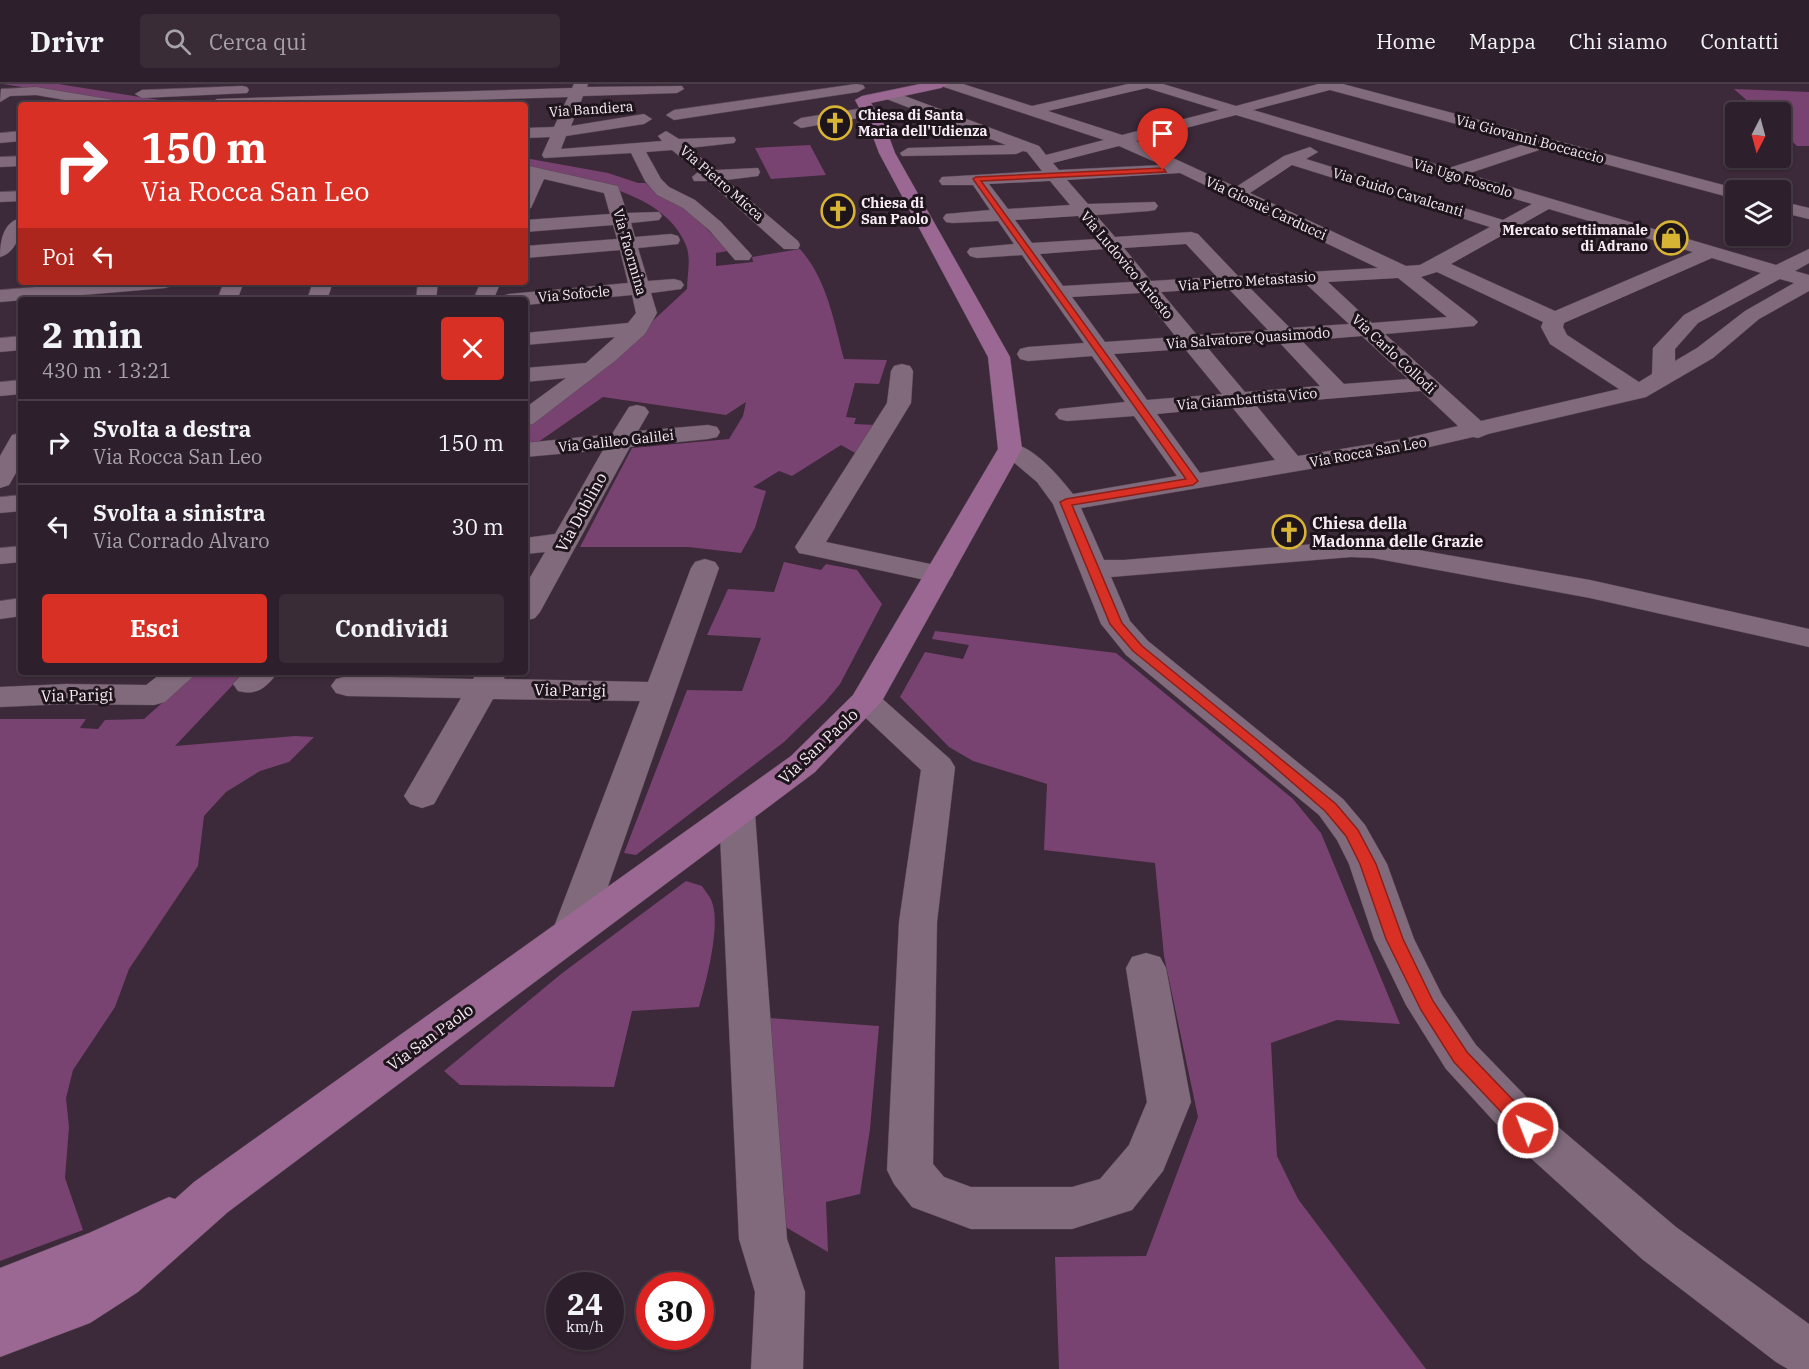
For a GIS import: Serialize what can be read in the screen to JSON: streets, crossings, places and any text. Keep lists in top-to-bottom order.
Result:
{
  "streets": {
    "main road": ["Via San Paolo"],
    "street": [
      "Via Bandiera",
      "Via Giovanni Boccaccio",
      "Via Ugo Foscolo",
      "Via Pietro Micca",
      "Via Guido Cavalcanti",
      "Via Giosuè Carducci",
      "Via Taormina",
      "Via Ludovico Ariosto",
      "Via Pietro Metastasio",
      "Via Sofocle",
      "Via Salvatore Quasimodo",
      "Via Carlo Collodi",
      "Via Giambattista Vico",
      "Via Galileo Galilei",
      "Via Rocca San Leo",
      "Via Dublino",
      "Via Parigi"
    ]
  },
  "crossings": [
    ["Via Ugo Foscolo", "Via Pietro Metastasio"],
    ["Via Ugo Foscolo", "Via Rocca San Leo"],
    ["Via Guido Cavalcanti", "Via Pietro Metastasio"],
    ["Via Giosuè Carducci", "Via Pietro Metastasio"],
    ["Via Giosuè Carducci", "Via Salvatore Quasimodo"],
    ["Via Taormina", "Via Sofocle"],
    ["Via Ludovico Ariosto", "Via Pietro Metastasio"],
    ["Via Ludovico Ariosto", "Via Salvatore Quasimodo"],
    ["Via Ludovico Ariosto", "Via Giambattista Vico"],
    ["Via Ludovico Ariosto", "Via Rocca San Leo"],
    ["Via Pietro Metastasio", "Via Carlo Collodi"],
    ["Via Salvatore Quasimodo", "Via Carlo Collodi"],
    ["Via Carlo Collodi", "Via Giambattista Vico"],
    ["Via Carlo Collodi", "Via Rocca San Leo"],
    ["Via Galileo Galilei", "Via Dublino"]
  ],
  "places": {
    "church": ["Chiesa di Santa Maria dell'Udienza", "Chiesa di San Paolo", "Chiesa della Madonna delle Grazie"],
    "shop": ["Mercato settiimanale di Adrano"]
  },
  "north": "bottom",
  "page": {
    "header": "Drivr",
    "search": "Cerca qui",
    "nav": [
      "Home",
      "Mappa",
      "Chi siamo",
      "Contatti"
    ],
    "turn": ["150 m", "Via Rocca San Leo"],
    "then": "Poi",
    "heading": ["2 min", "430 m · 13:21"],
    "list": [
      {
        "name": "Svolta a destra",
        "note": "Via Rocca San Leo",
        "value": "150 m"
      },
      {
        "name": "Svolta a sinistra",
        "note": "Via Corrado Alvaro",
        "value": "30 m"
      }
    ],
    "buttons": ["Esci", "Condividi"],
    "speed": "24 km/h",
    "limit": "30"
  }
}
